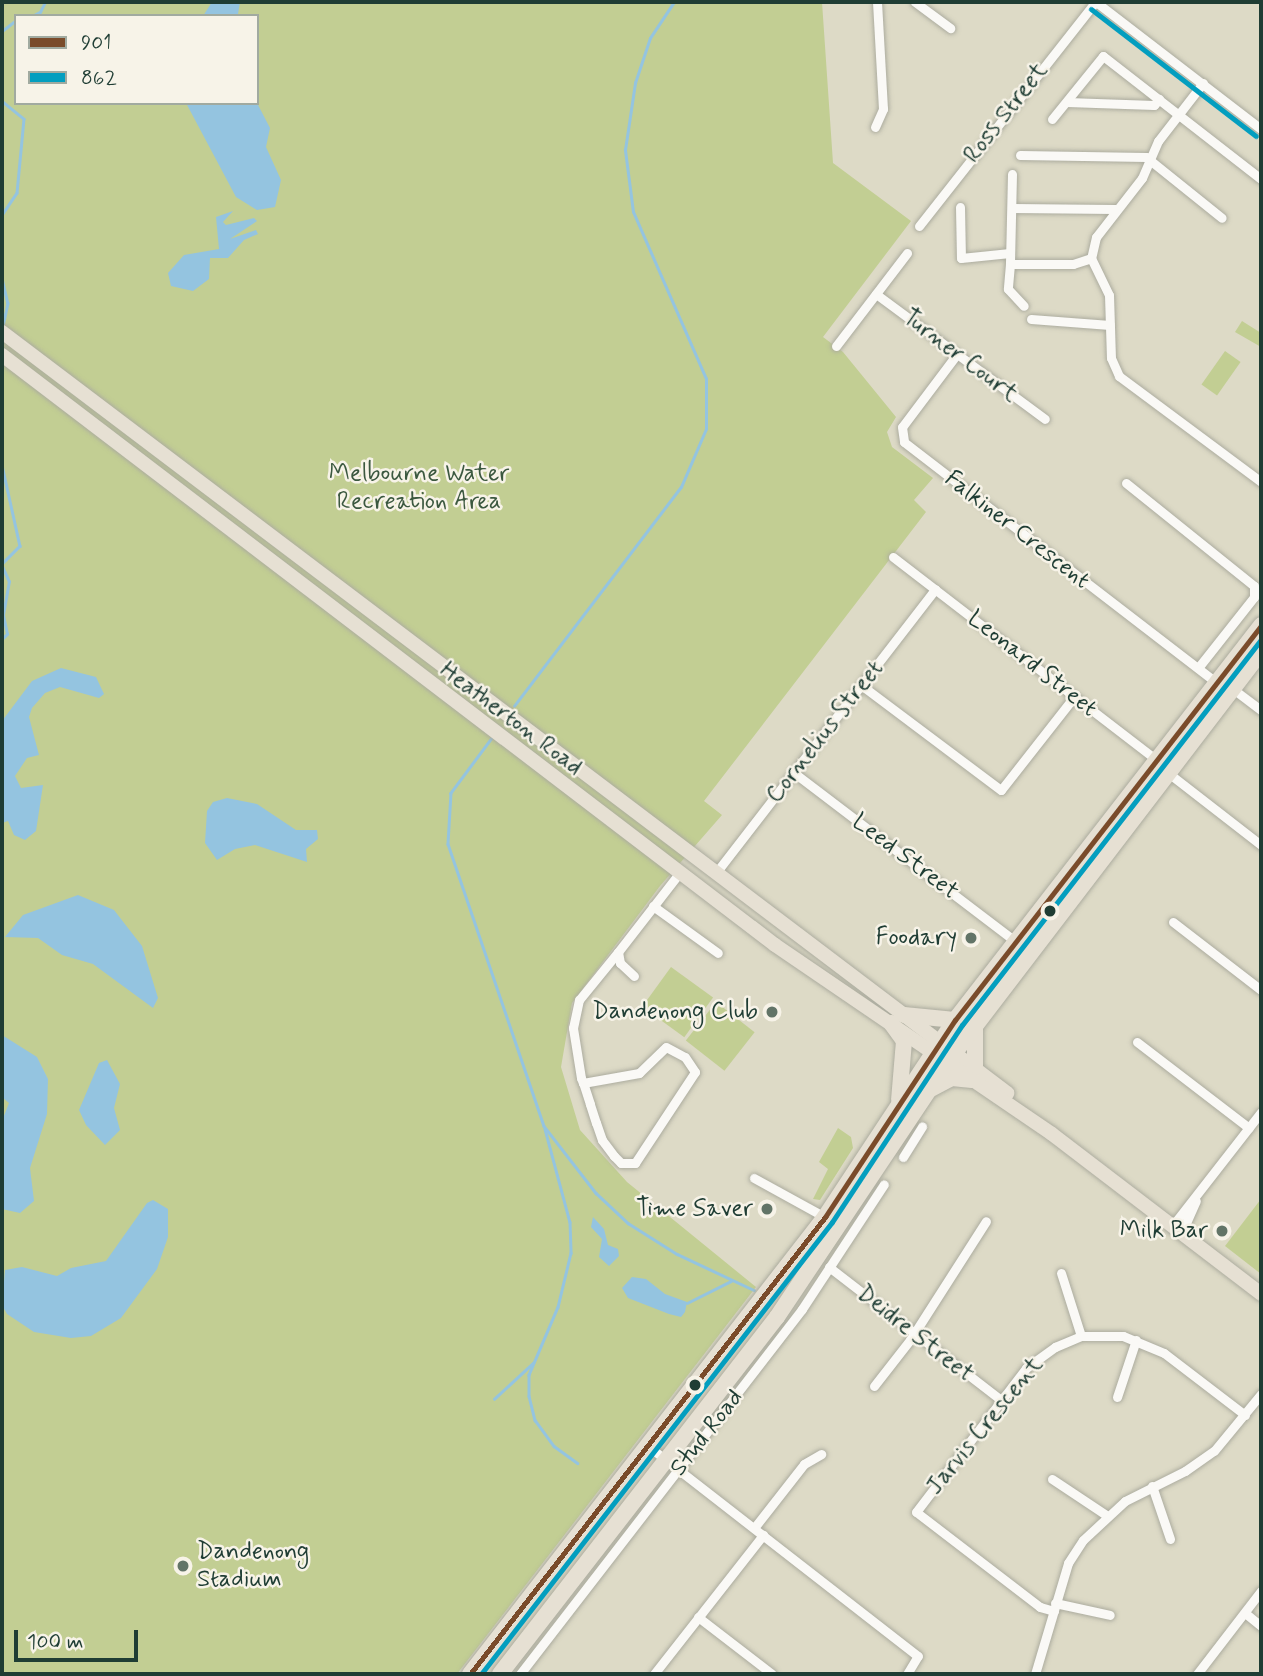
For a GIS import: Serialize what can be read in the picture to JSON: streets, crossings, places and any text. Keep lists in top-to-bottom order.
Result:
{
  "streets": {
    "highway": ["Stud Road"],
    "main road": ["Heatherton Road"],
    "street": [
      "Ross Street",
      "Turner Court",
      "Falkiner Crescent",
      "Leonard Street",
      "Cornelius Street",
      "Leed Street",
      "Deidre Street",
      "Jarvis Crescent"
    ]
  },
  "crossings": [
    ["Turner Court", "Falkiner Crescent"],
    ["Falkiner Crescent", "Stud Road"],
    ["Leonard Street", "Cornelius Street"],
    ["Leonard Street", "Stud Road"],
    ["Heatherton Road", "Cornelius Street"],
    ["Heatherton Road", "Stud Road"],
    ["Cornelius Street", "Leed Street"],
    ["Leed Street", "Stud Road"],
    ["Deidre Street", "Jarvis Crescent"],
    ["Deidre Street", "Stud Road"]
  ],
  "parks": ["Melbourne Water Recreation Area"],
  "places": [
    "Foodary",
    "Dandenong Club",
    "Time Saver",
    "Milk Bar",
    "Dandenong Stadium"
  ],
  "lines": ["transit line 862", "transit line 901"],
  "legend": ["901", "862"],
  "scale_bar": "100 m"
}
